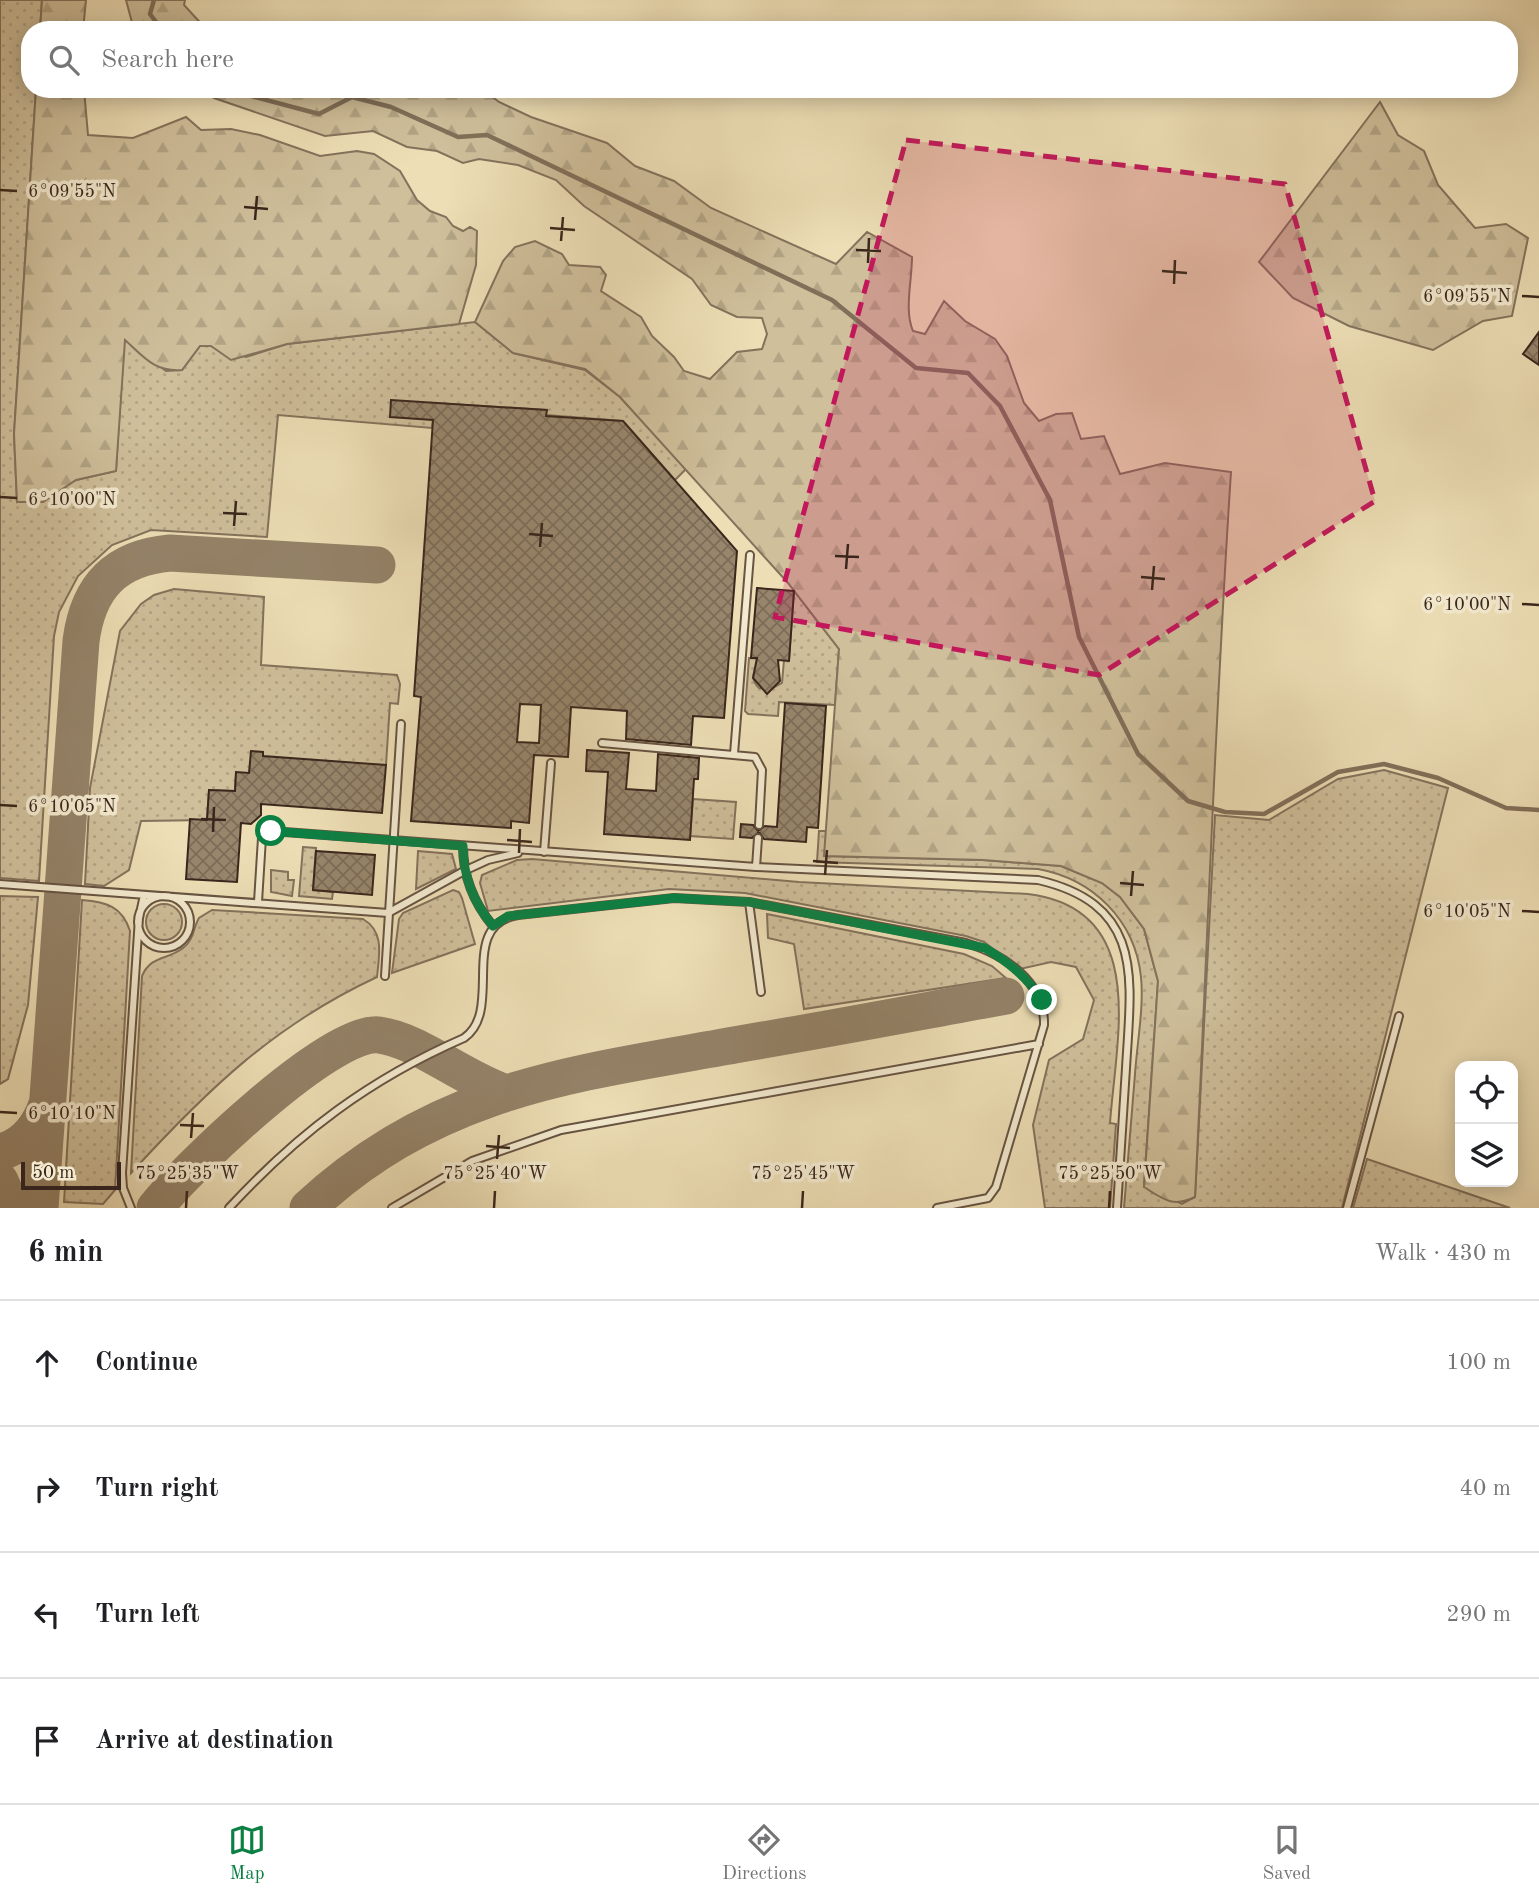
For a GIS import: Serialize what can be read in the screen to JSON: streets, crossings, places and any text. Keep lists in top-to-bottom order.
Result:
{
  "scale_bar": "50 m",
  "page": {
    "search": "Search here",
    "scale": "50 m",
    "heading": ["6 min", "Walk · 430 m"],
    "list": [
      ["Continue", "100 m"],
      ["Turn right", "40 m"],
      ["Turn left", "290 m"],
      "Arrive at destination"
    ],
    "nav": ["Map", "Directions", "Saved"]
  },
  "coordinates": [
    "6°09'55\"N",
    "6°10'00\"N",
    "6°10'05\"N",
    "6°10'10\"N",
    "75°25'35\"W",
    "75°25'40\"W",
    "75°25'45\"W",
    "75°25'50\"W"
  ]
}
